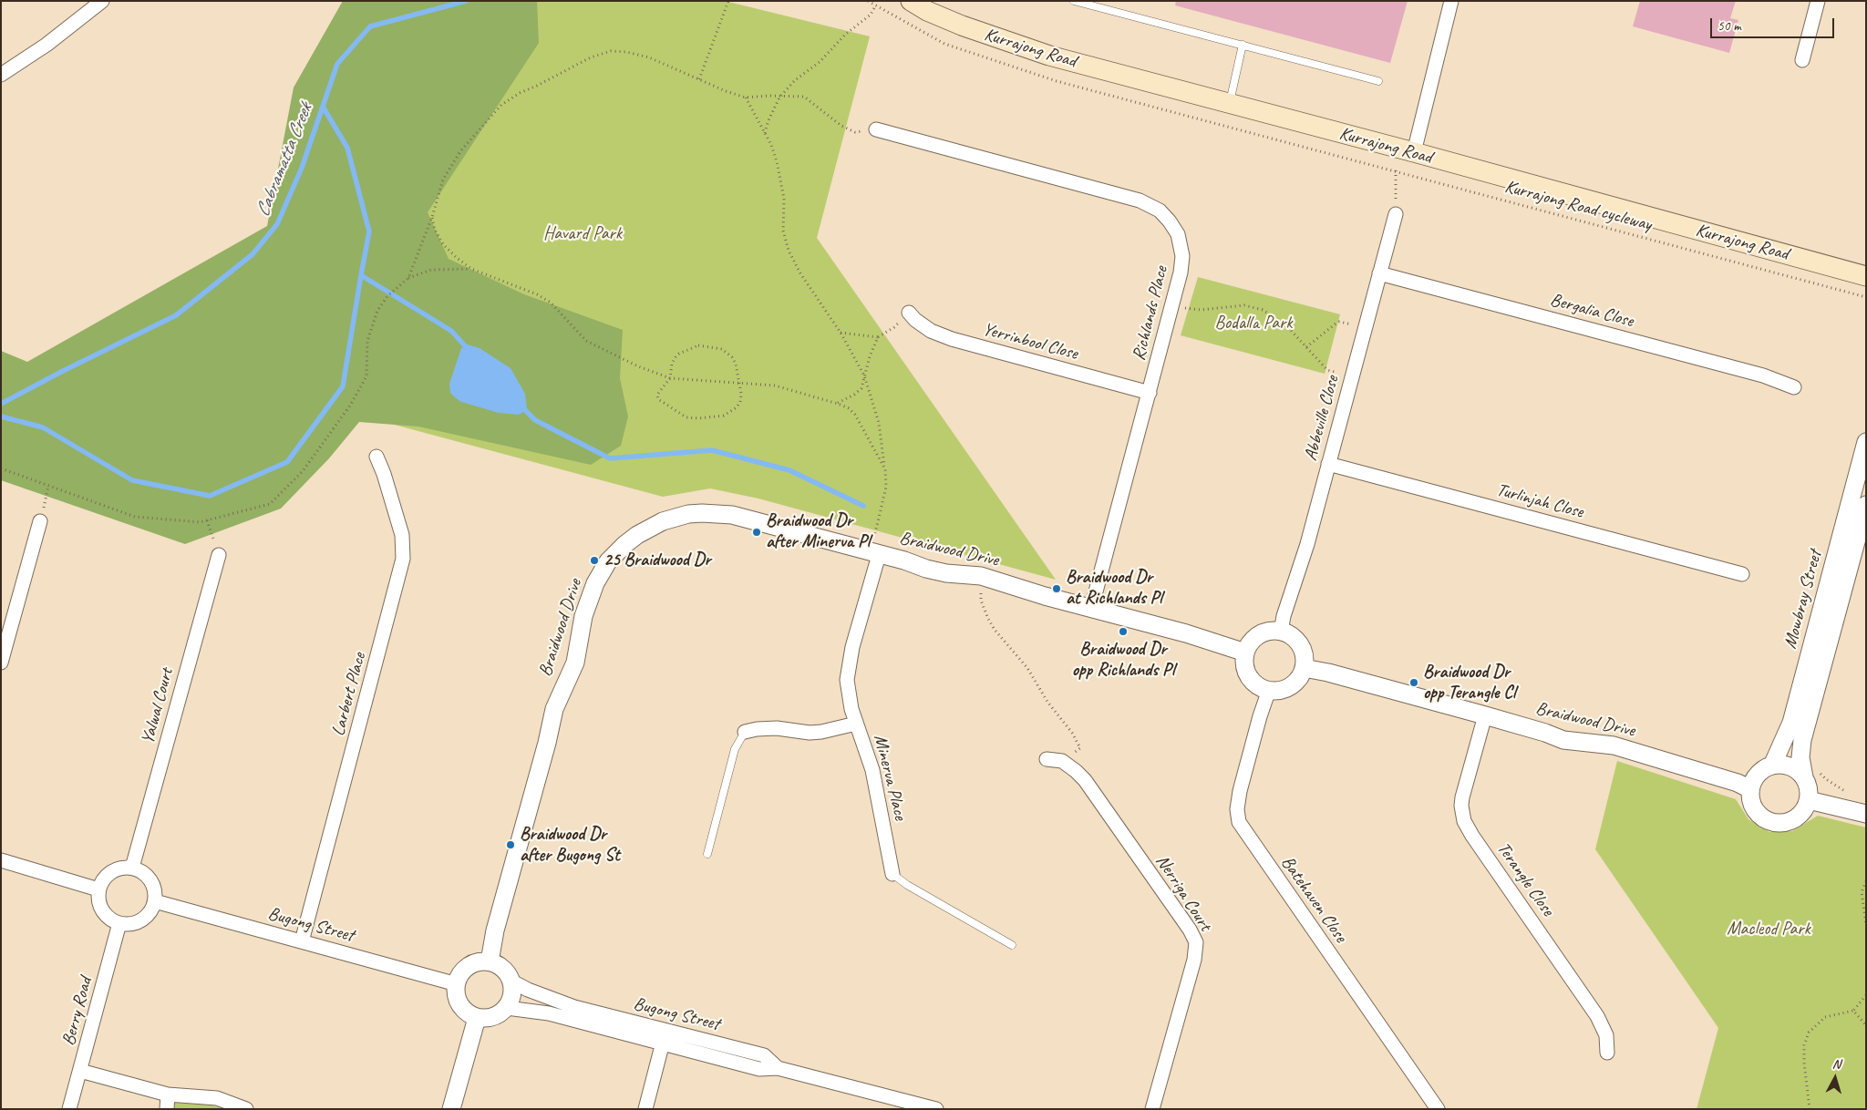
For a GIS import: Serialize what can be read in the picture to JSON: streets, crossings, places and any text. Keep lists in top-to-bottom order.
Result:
{
  "streets": {
    "main road": ["Kurrajong Road"],
    "street": [
      "Bergalia Close",
      "Richlands Place",
      "Yerrinbool Close",
      "Abbeville Close",
      "Turlinjah Close",
      "Braidwood Drive",
      "Mowbray Street",
      "Larbert Place",
      "Yalwal Court",
      "Minerva Place",
      "Terangle Close",
      "Nerriga Court",
      "Batehaven Close",
      "Bugong Street",
      "Berry Road"
    ],
    "path": ["Kurrajong Road cycleway"]
  },
  "crossings": [
    ["Bergalia Close", "Abbeville Close"],
    ["Richlands Place", "Yerrinbool Close"],
    ["Richlands Place", "Braidwood Drive"],
    ["Abbeville Close", "Turlinjah Close"],
    ["Abbeville Close", "Braidwood Drive"],
    ["Abbeville Close", "Batehaven Close"],
    ["Braidwood Drive", "Mowbray Street"],
    ["Braidwood Drive", "Minerva Place"],
    ["Braidwood Drive", "Terangle Close"],
    ["Braidwood Drive", "Batehaven Close"],
    ["Braidwood Drive", "Bugong Street"],
    ["Larbert Place", "Bugong Street"],
    ["Yalwal Court", "Bugong Street"],
    ["Yalwal Court", "Berry Road"],
    ["Bugong Street", "Berry Road"]
  ],
  "water": ["Cabramatta Creek"],
  "parks": ["Havard Park", "Bodalla Park", "Macleod Park"],
  "places": [
    "Braidwood Dr after Minerva Pl",
    "25 Braidwood Dr",
    "Braidwood Dr at Richlands Pl",
    "Braidwood Dr opp Richlands Pl",
    "Braidwood Dr opp Terangle Cl",
    "Braidwood Dr after Bugong St"
  ],
  "scale_bar": "50 m",
  "north": "top"
}
